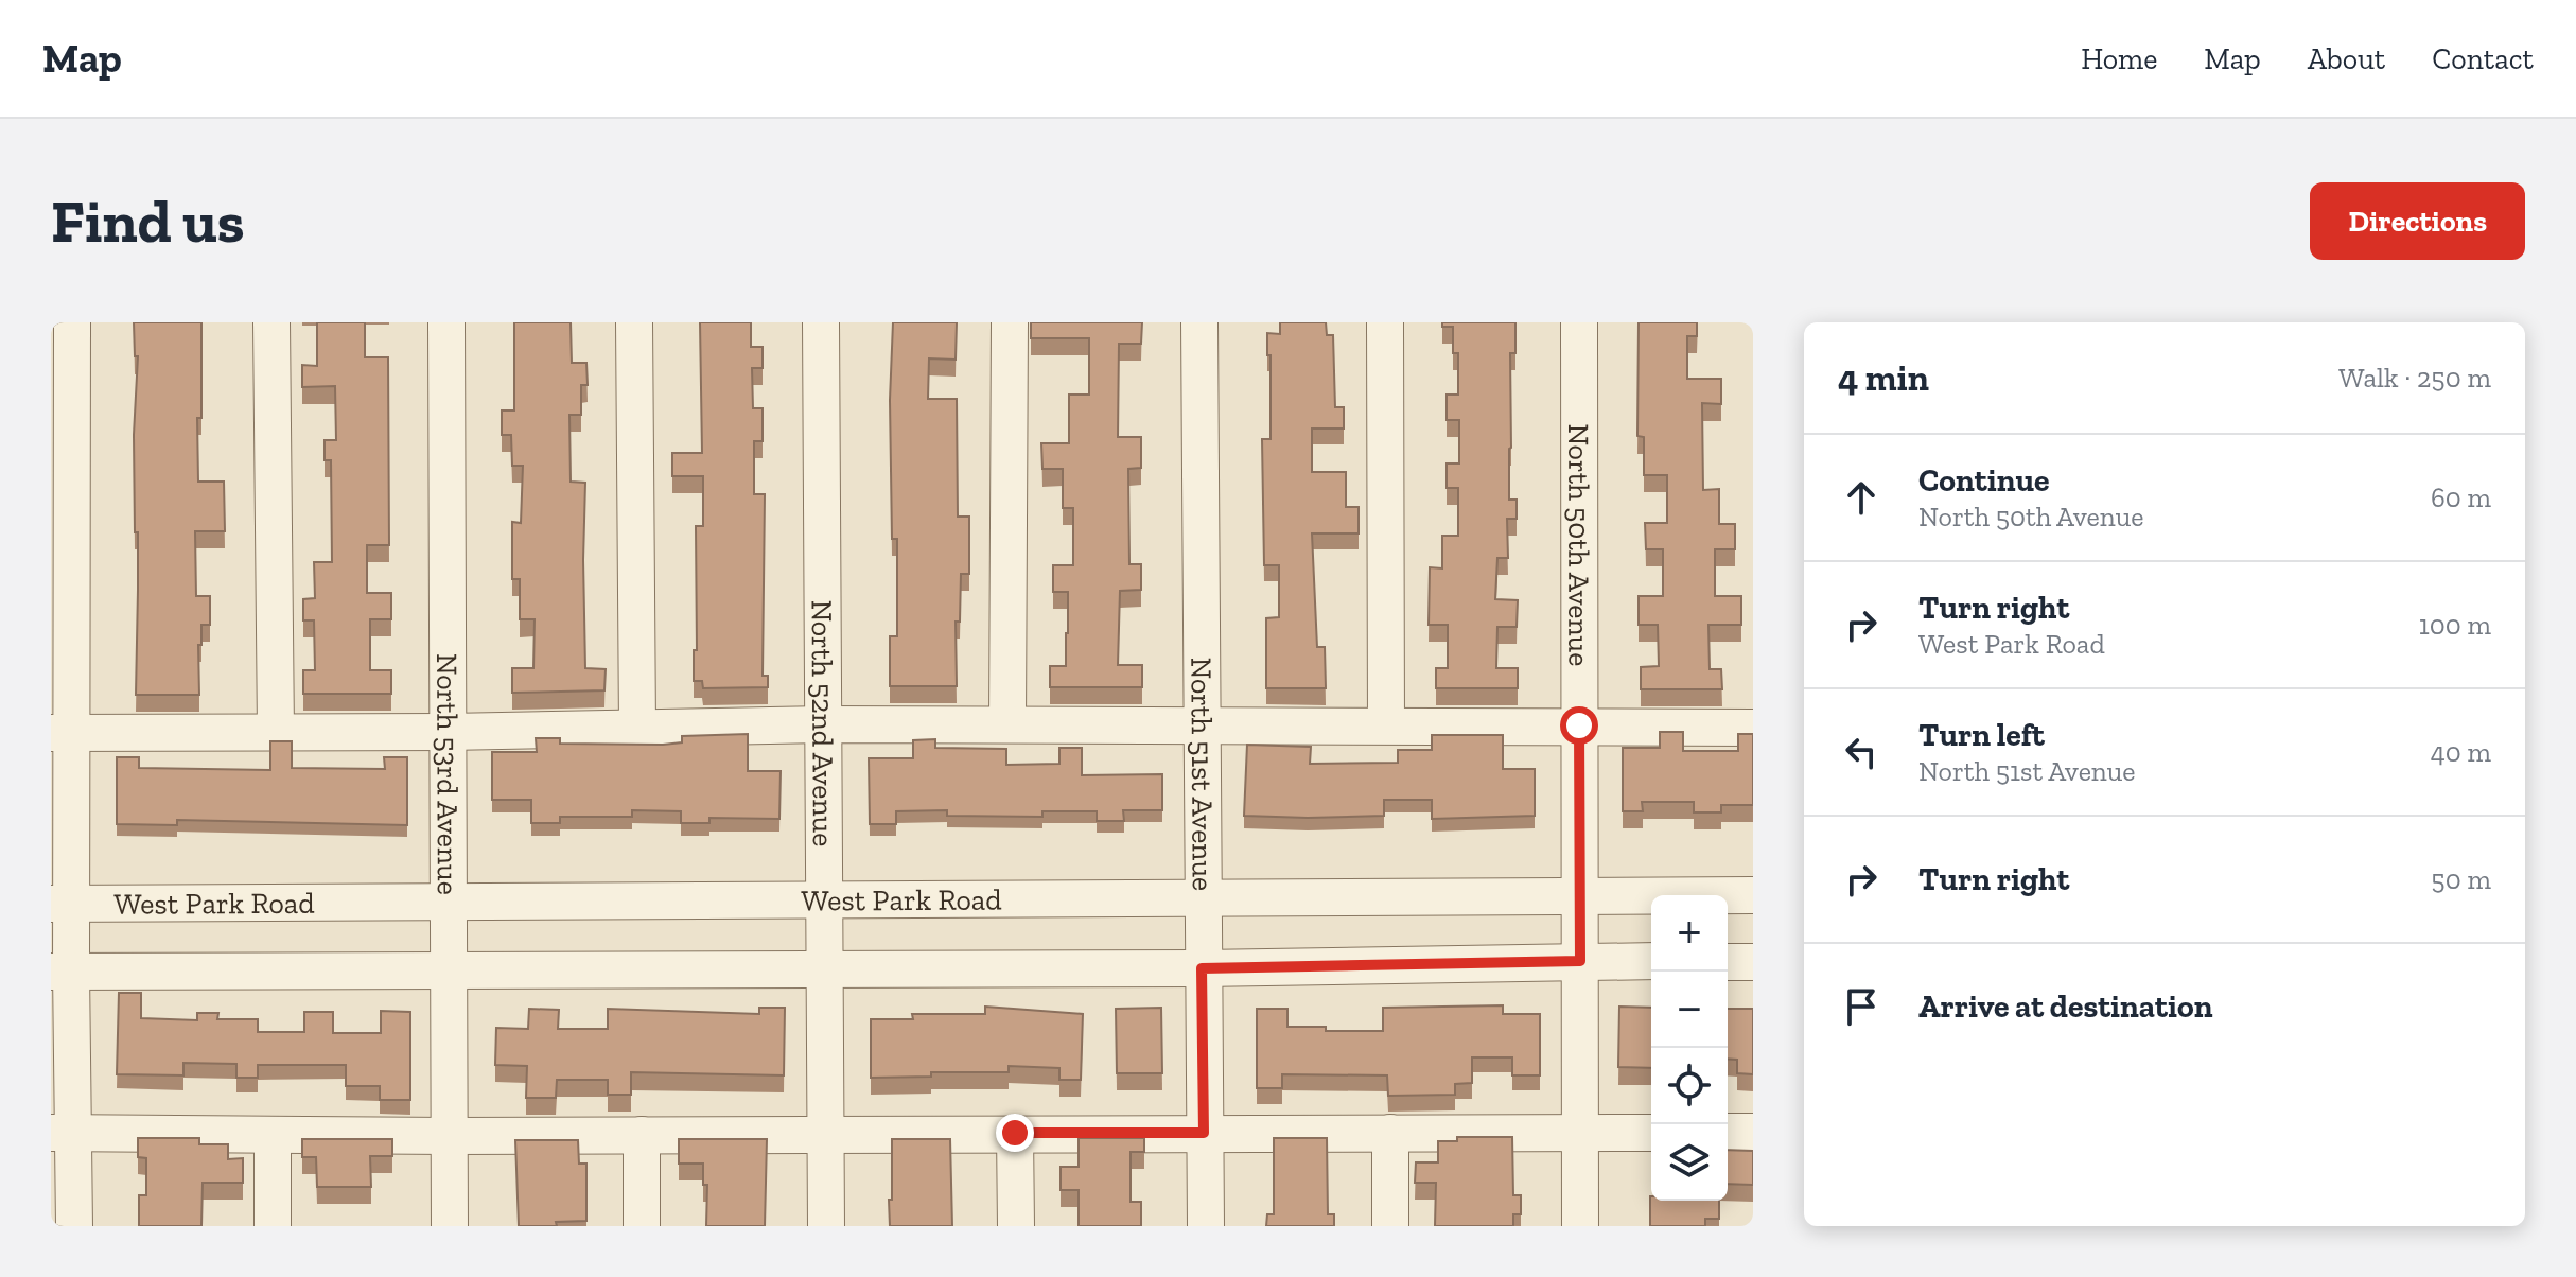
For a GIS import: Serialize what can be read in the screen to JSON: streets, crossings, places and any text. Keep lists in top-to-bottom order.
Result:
{
  "streets": {
    "street": [
      "North 50th Avenue",
      "North 52nd Avenue",
      "North 53rd Avenue",
      "North 51st Avenue",
      "West Park Road"
    ]
  },
  "crossings": [
    ["North 50th Avenue", "West Park Road"],
    ["North 52nd Avenue", "West Park Road"],
    ["North 53rd Avenue", "West Park Road"],
    ["North 51st Avenue", "West Park Road"]
  ],
  "page": {
    "header": "Map",
    "nav": [
      "Home",
      "Map",
      "About",
      "Contact"
    ],
    "buttons": "Directions",
    "title": "Find us",
    "heading": ["4 min", "Walk · 250 m"],
    "list": [
      ["Continue", "North 50th Avenue", "60 m"],
      ["Turn right", "West Park Road", "100 m"],
      ["Turn left", "North 51st Avenue", "40 m"],
      ["Turn right", "50 m"],
      "Arrive at destination"
    ],
    "map_buttons": ["+", "−"]
  }
}
